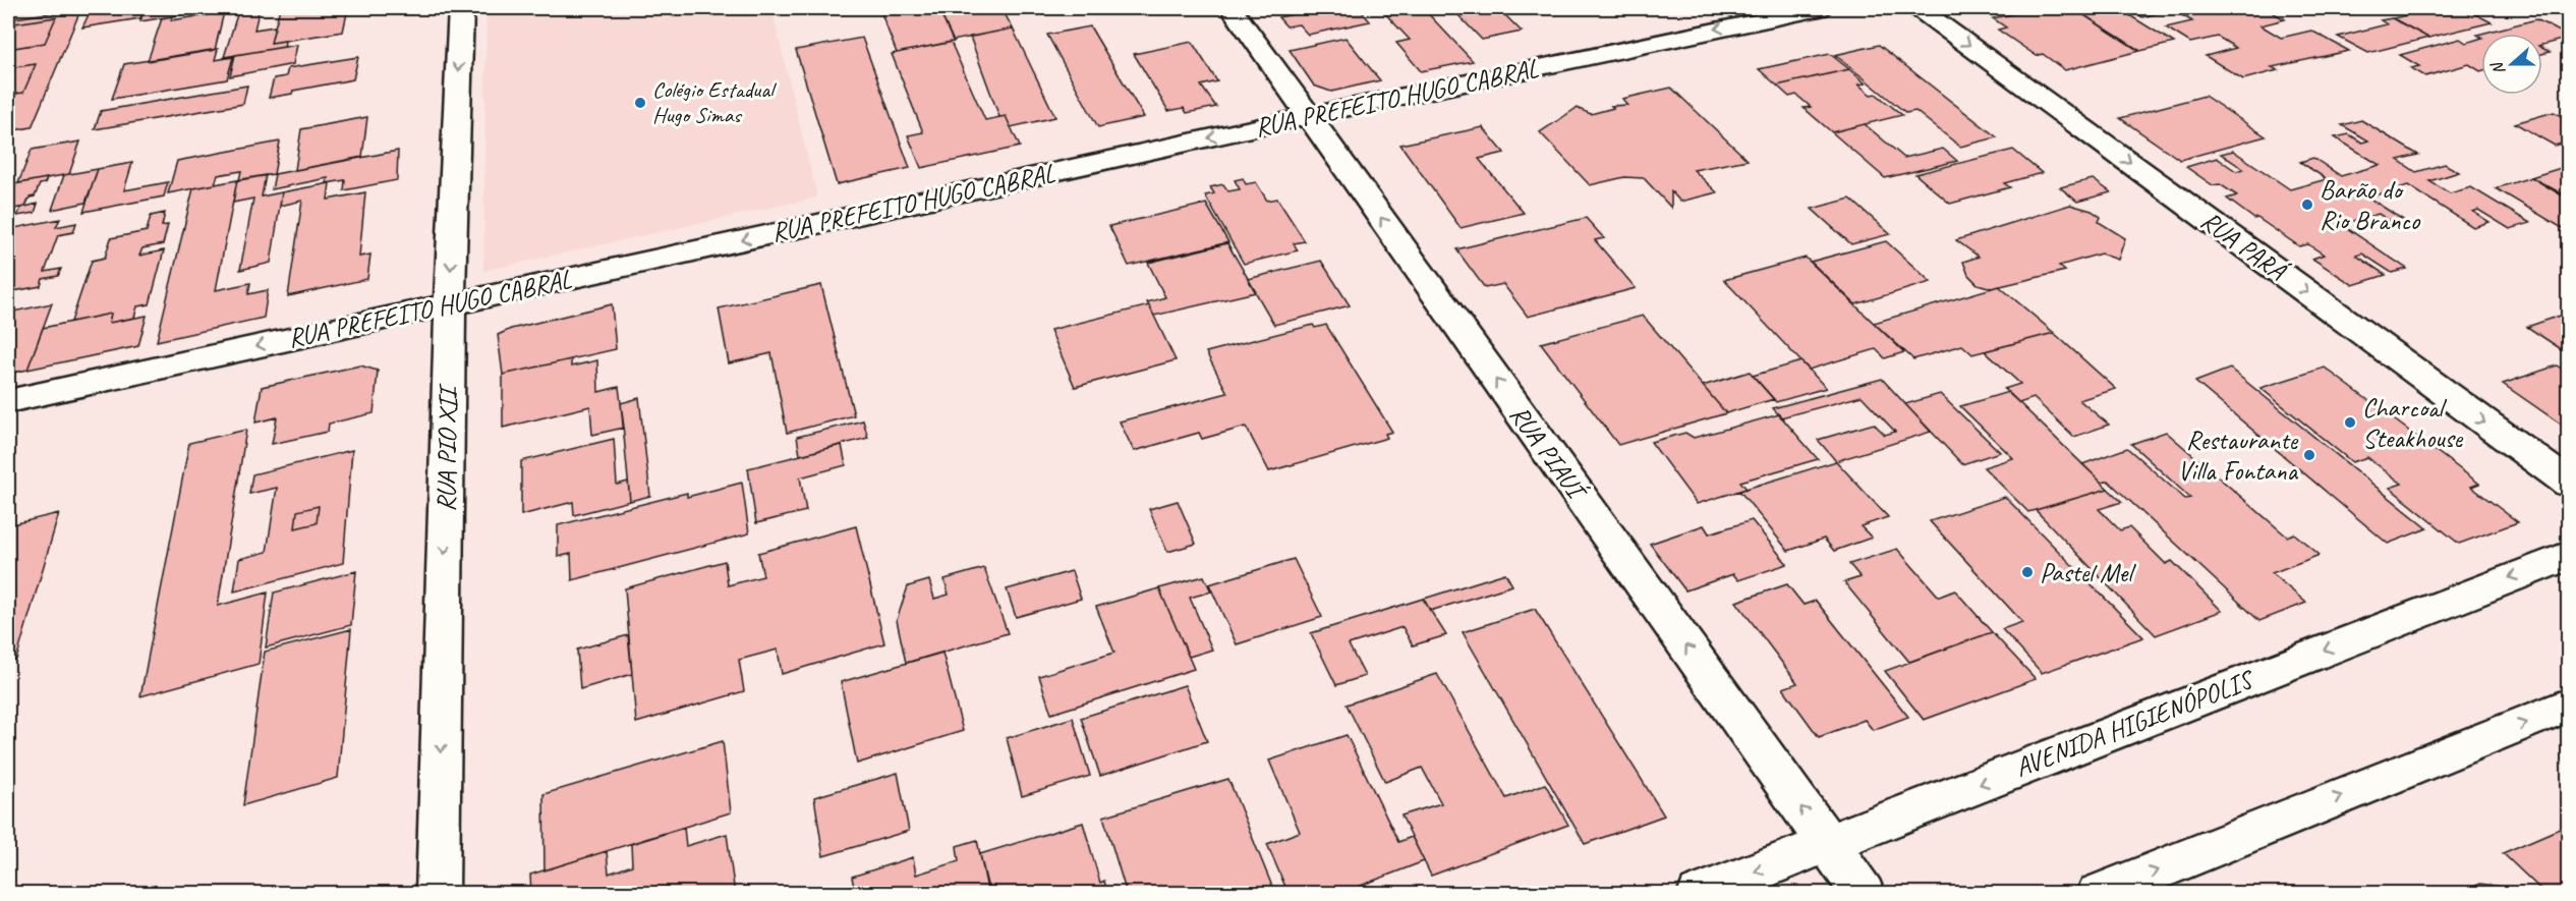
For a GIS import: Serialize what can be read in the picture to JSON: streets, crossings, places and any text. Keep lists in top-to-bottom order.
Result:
{
  "streets": {
    "street": [
      "RUA PREFEITO HUGO CABRAL",
      "RUA PARÁ",
      "RUA PIO XII",
      "RUA PIAUÍ",
      "AVENIDA HIGIENÓPOLIS"
    ]
  },
  "crossings": [
    ["RUA PREFEITO HUGO CABRAL", "RUA PIO XII"],
    ["RUA PREFEITO HUGO CABRAL", "RUA PIAUÍ"],
    ["RUA PIAUÍ", "AVENIDA HIGIENÓPOLIS"]
  ],
  "one_way": [
    "RUA PREFEITO HUGO CABRAL",
    "RUA PARÁ",
    "RUA PIO XII",
    "RUA PIAUÍ"
  ],
  "places": [
    "Colégio Estadual Hugo Simas",
    "Barão do Rio Branco",
    "Charcoal Steakhouse",
    "Restaurante Villa Fontana",
    "Pastel Mel"
  ],
  "north": "left"
}
